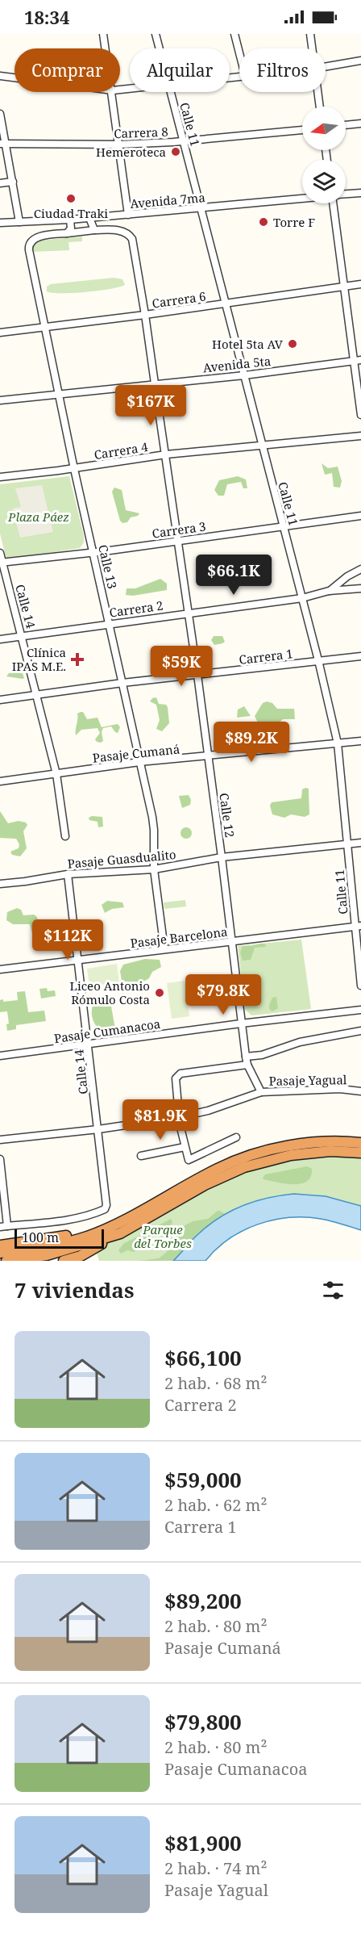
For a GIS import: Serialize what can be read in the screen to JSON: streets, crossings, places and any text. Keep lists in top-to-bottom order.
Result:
{
  "streets": {
    "street": [
      "Calle 11",
      "Carrera 8",
      "Avenida 7ma",
      "Carrera 6",
      "Avenida 5ta",
      "Carrera 4",
      "Carrera 3",
      "Calle 13",
      "Calle 14",
      "Carrera 2",
      "Carrera 1",
      "Pasaje Cumaná",
      "Calle 12",
      "Pasaje Guasdualito",
      "Pasaje Barcelona",
      "Pasaje Cumanacoa",
      "Pasaje Yagual"
    ]
  },
  "crossings": [
    ["Calle 11", "Carrera 8"],
    ["Calle 11", "Avenida 7ma"],
    ["Calle 11", "Carrera 6"],
    ["Calle 11", "Avenida 5ta"],
    ["Calle 11", "Carrera 4"],
    ["Calle 11", "Carrera 3"],
    ["Calle 11", "Carrera 2"],
    ["Calle 11", "Carrera 1"],
    ["Calle 11", "Pasaje Cumaná"],
    ["Calle 11", "Pasaje Guasdualito"],
    ["Calle 11", "Pasaje Barcelona"],
    ["Carrera 6", "Calle 13"],
    ["Avenida 5ta", "Calle 13"],
    ["Carrera 4", "Calle 13"],
    ["Carrera 4", "Calle 12"],
    ["Carrera 3", "Calle 13"],
    ["Carrera 3", "Calle 14"],
    ["Carrera 3", "Calle 12"],
    ["Calle 13", "Carrera 2"],
    ["Calle 13", "Carrera 1"],
    ["Calle 13", "Pasaje Cumaná"],
    ["Calle 13", "Pasaje Guasdualito"],
    ["Calle 13", "Pasaje Barcelona"],
    ["Calle 14", "Carrera 2"],
    ["Calle 14", "Carrera 1"],
    ["Calle 14", "Pasaje Cumaná"],
    ["Calle 14", "Pasaje Guasdualito"],
    ["Calle 14", "Pasaje Barcelona"],
    ["Calle 14", "Pasaje Cumanacoa"],
    ["Calle 14", "Pasaje Yagual"],
    ["Carrera 2", "Calle 12"],
    ["Carrera 1", "Calle 12"],
    ["Pasaje Cumaná", "Calle 12"],
    ["Calle 12", "Pasaje Guasdualito"],
    ["Calle 12", "Pasaje Barcelona"],
    ["Calle 12", "Pasaje Cumanacoa"],
    ["Calle 12", "Pasaje Yagual"]
  ],
  "parks": ["Plaza Páez", "Parque del Torbes"],
  "places": {
    "other": [
      "Hemeroteca",
      "Ciudad Traki",
      "Torre F",
      "Hotel 5ta AV",
      "Liceo Antonio Rómulo Costa"
    ],
    "health": ["Clínica IPAS M.E."]
  },
  "scale_bar": "100 m",
  "north": "left",
  "page": {
    "status": "18:34",
    "chip": ["Comprar", "Alquilar", "Filtros"],
    "price": [
      "$167K",
      "$66.1K",
      "$59K",
      "$89.2K",
      "$112K",
      "$79.8K",
      "$81.9K"
    ],
    "scale": "100 m",
    "heading": "7 viviendas",
    "list": [
      {
        "name": "$66,100",
        "note": "2 hab. · 68 m² · Carrera 2"
      },
      {
        "name": "$59,000",
        "note": "2 hab. · 62 m² · Carrera 1"
      },
      {
        "name": "$89,200",
        "note": "2 hab. · 80 m² · Pasaje Cumaná"
      },
      {
        "name": "$79,800",
        "note": "2 hab. · 80 m² · Pasaje Cumanacoa"
      },
      {
        "name": "$81,900",
        "note": "2 hab. · 74 m² · Pasaje Yagual"
      }
    ]
  }
}
